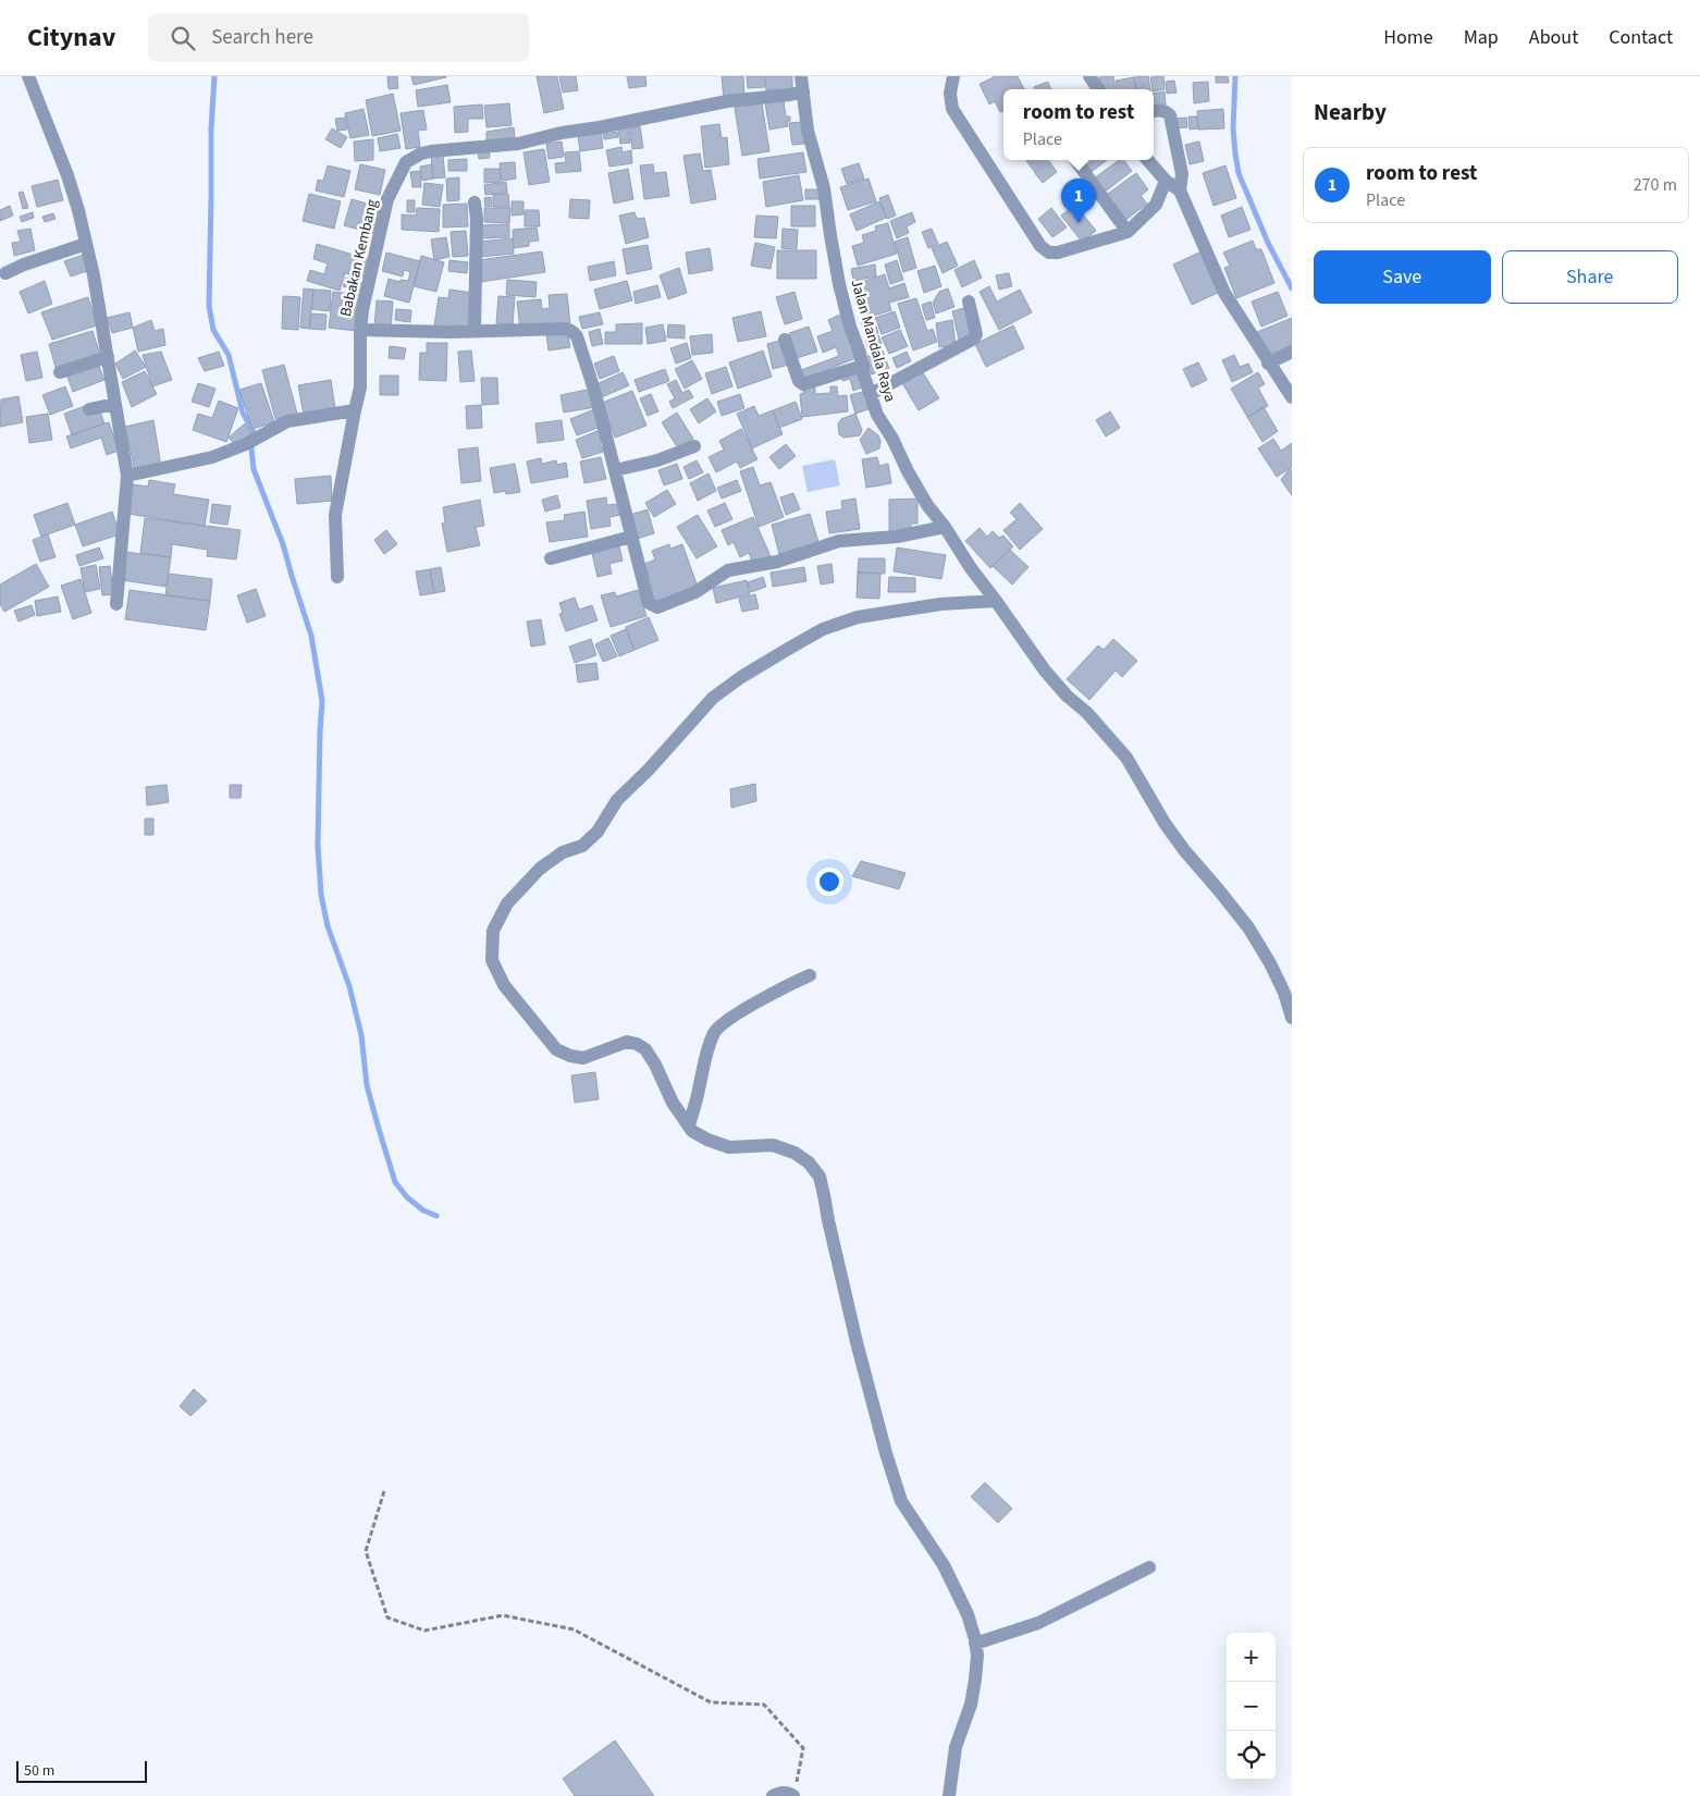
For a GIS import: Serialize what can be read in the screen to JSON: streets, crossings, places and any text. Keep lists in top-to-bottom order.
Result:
{
  "streets": {
    "street": ["Babakan Kembang", "Jalan Mandala Raya"]
  },
  "crossings": [
    ["Babakan Kembang", "Jalan Mandala Raya"]
  ],
  "scale_bar": "50 m",
  "page": {
    "header": "Citynav",
    "search": "Search here",
    "nav": [
      "Home",
      "Map",
      "About",
      "Contact"
    ],
    "heading": "Nearby",
    "popup": ["room to rest", "Place"],
    "list": [
      {
        "mark": "1",
        "name": "room to rest",
        "note": "Place",
        "value": "270 m"
      }
    ],
    "pins": "1",
    "buttons": ["Save", "Share"],
    "map_buttons": ["+", "−"],
    "scale": "50 m"
  }
}
